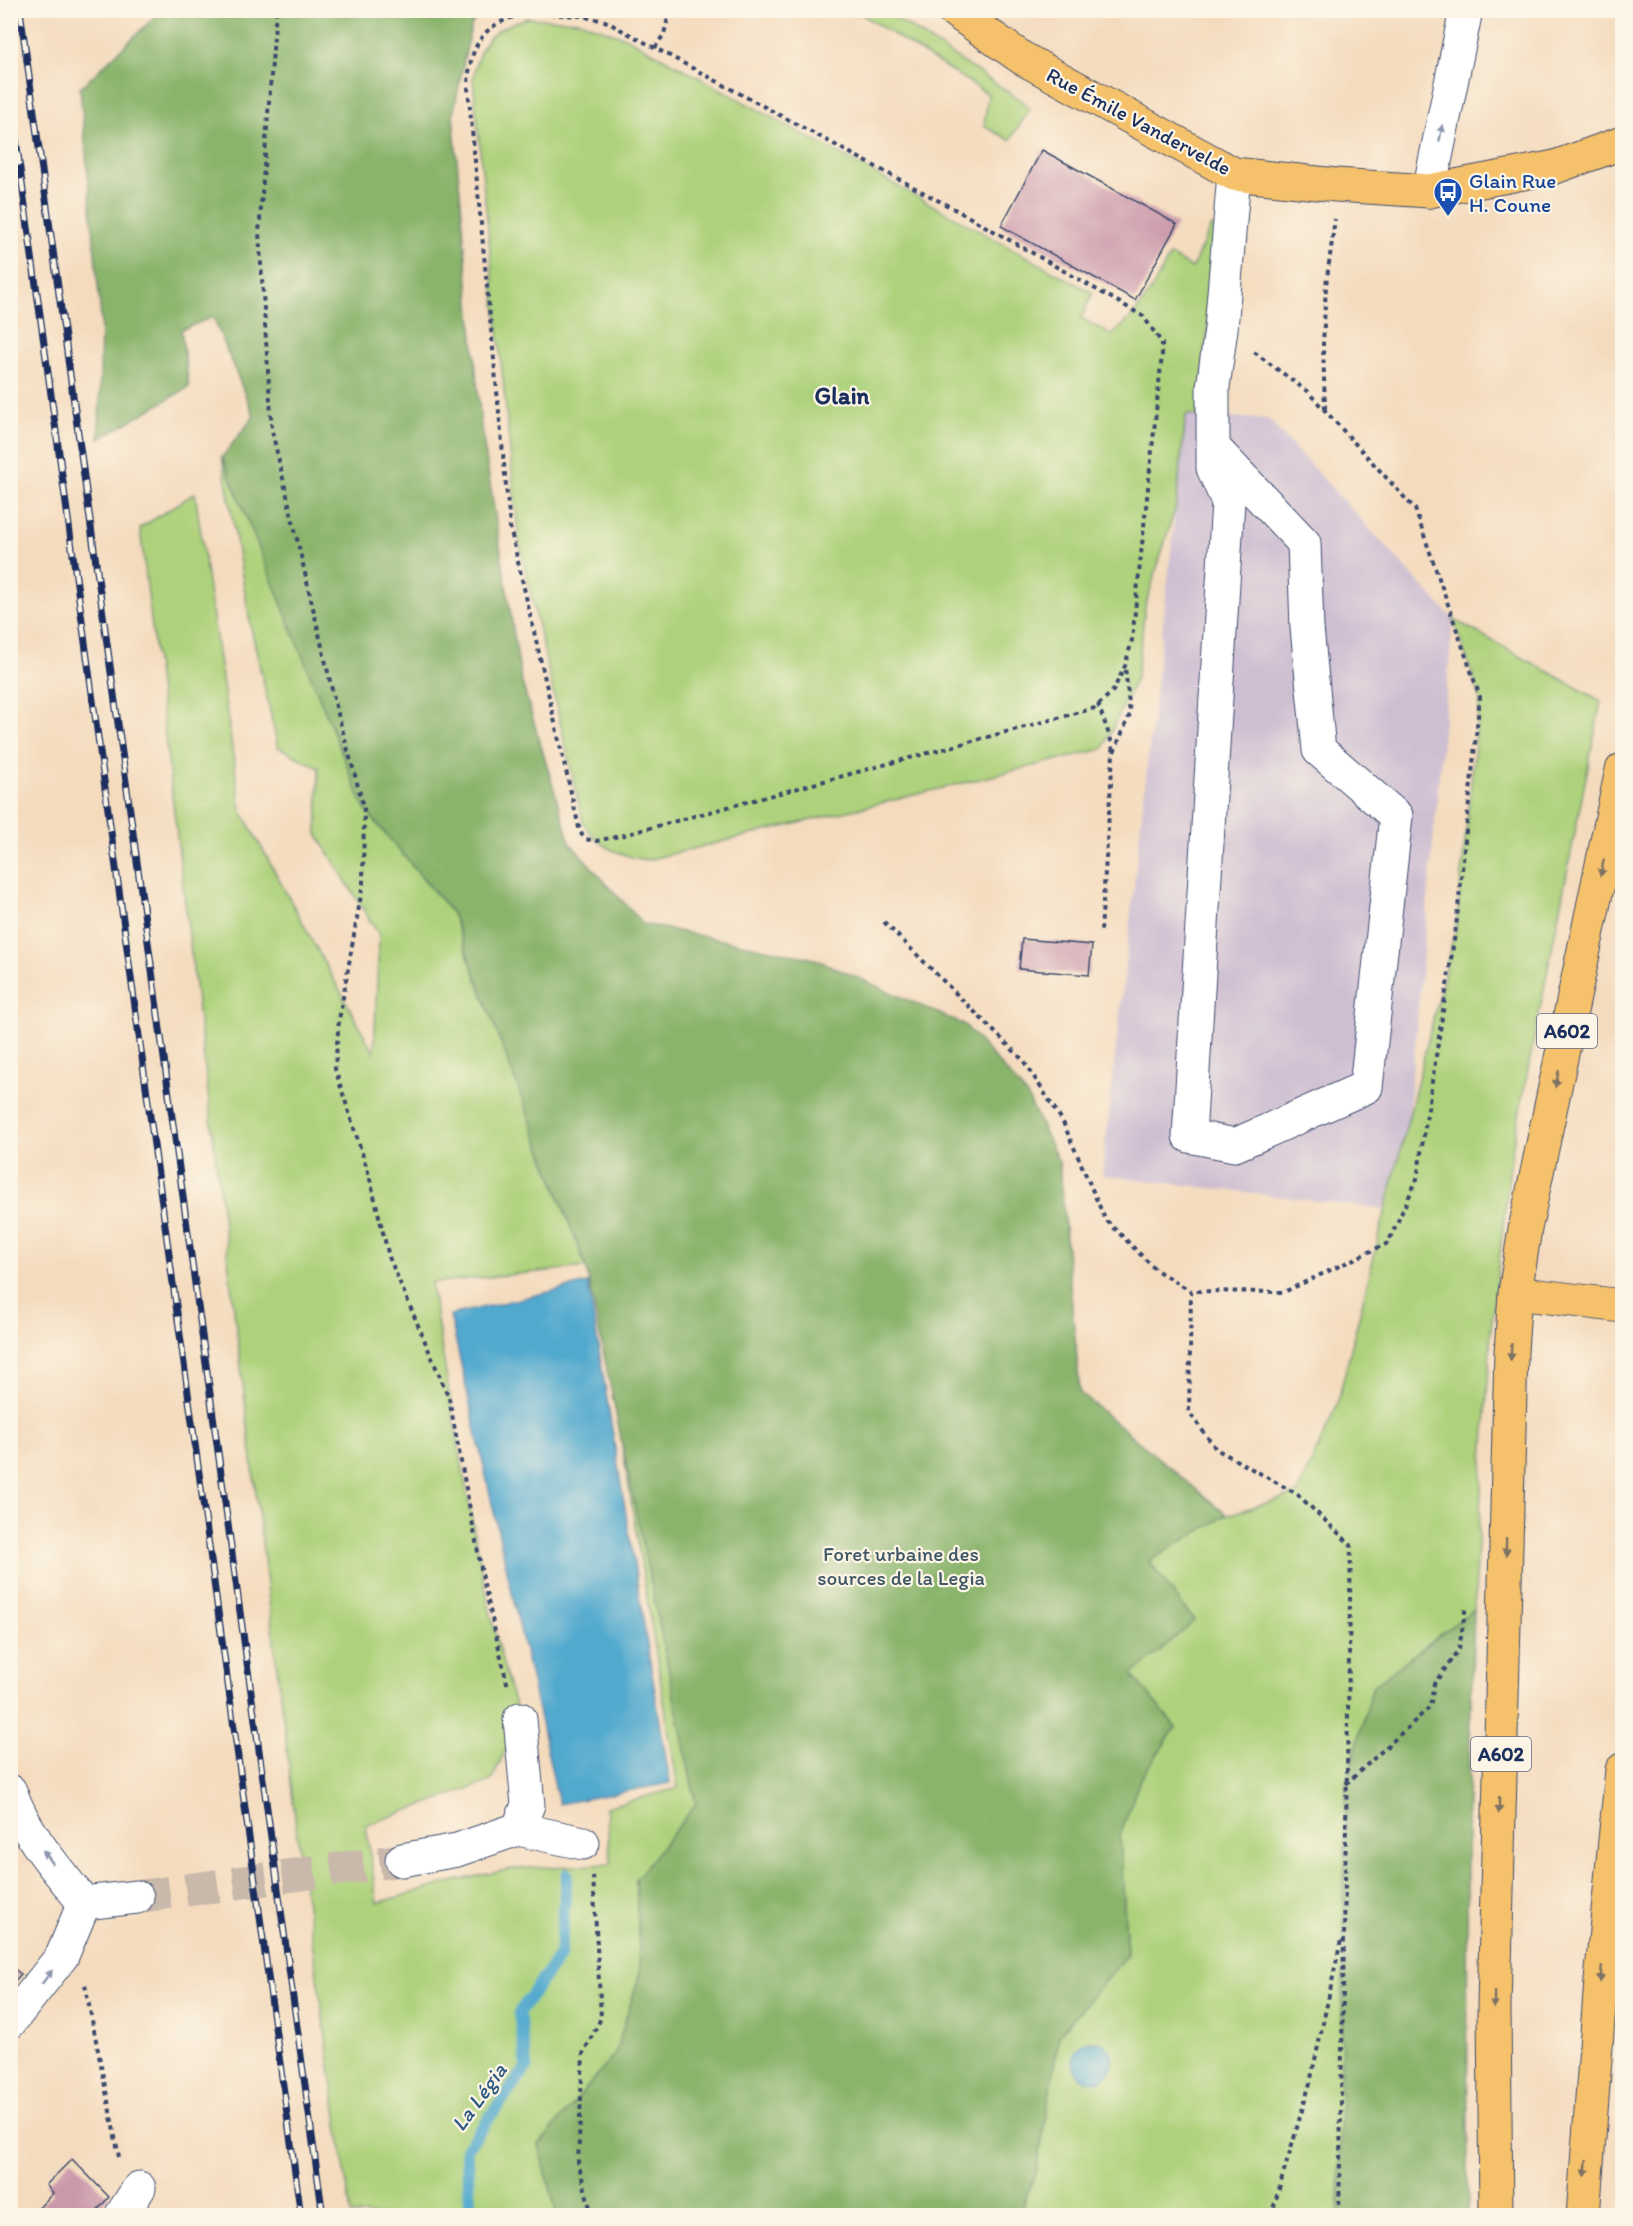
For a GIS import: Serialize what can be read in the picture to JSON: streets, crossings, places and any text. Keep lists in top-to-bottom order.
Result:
{
  "streets": {
    "main road": ["Rue Émile Vandervelde", "A602"]
  },
  "districts": ["Glain"],
  "water": ["La Légia"],
  "parks": ["Foret urbaine des sources de la Legia"],
  "places": {
    "bus stop": ["Glain Rue H. Coune"]
  }
}
